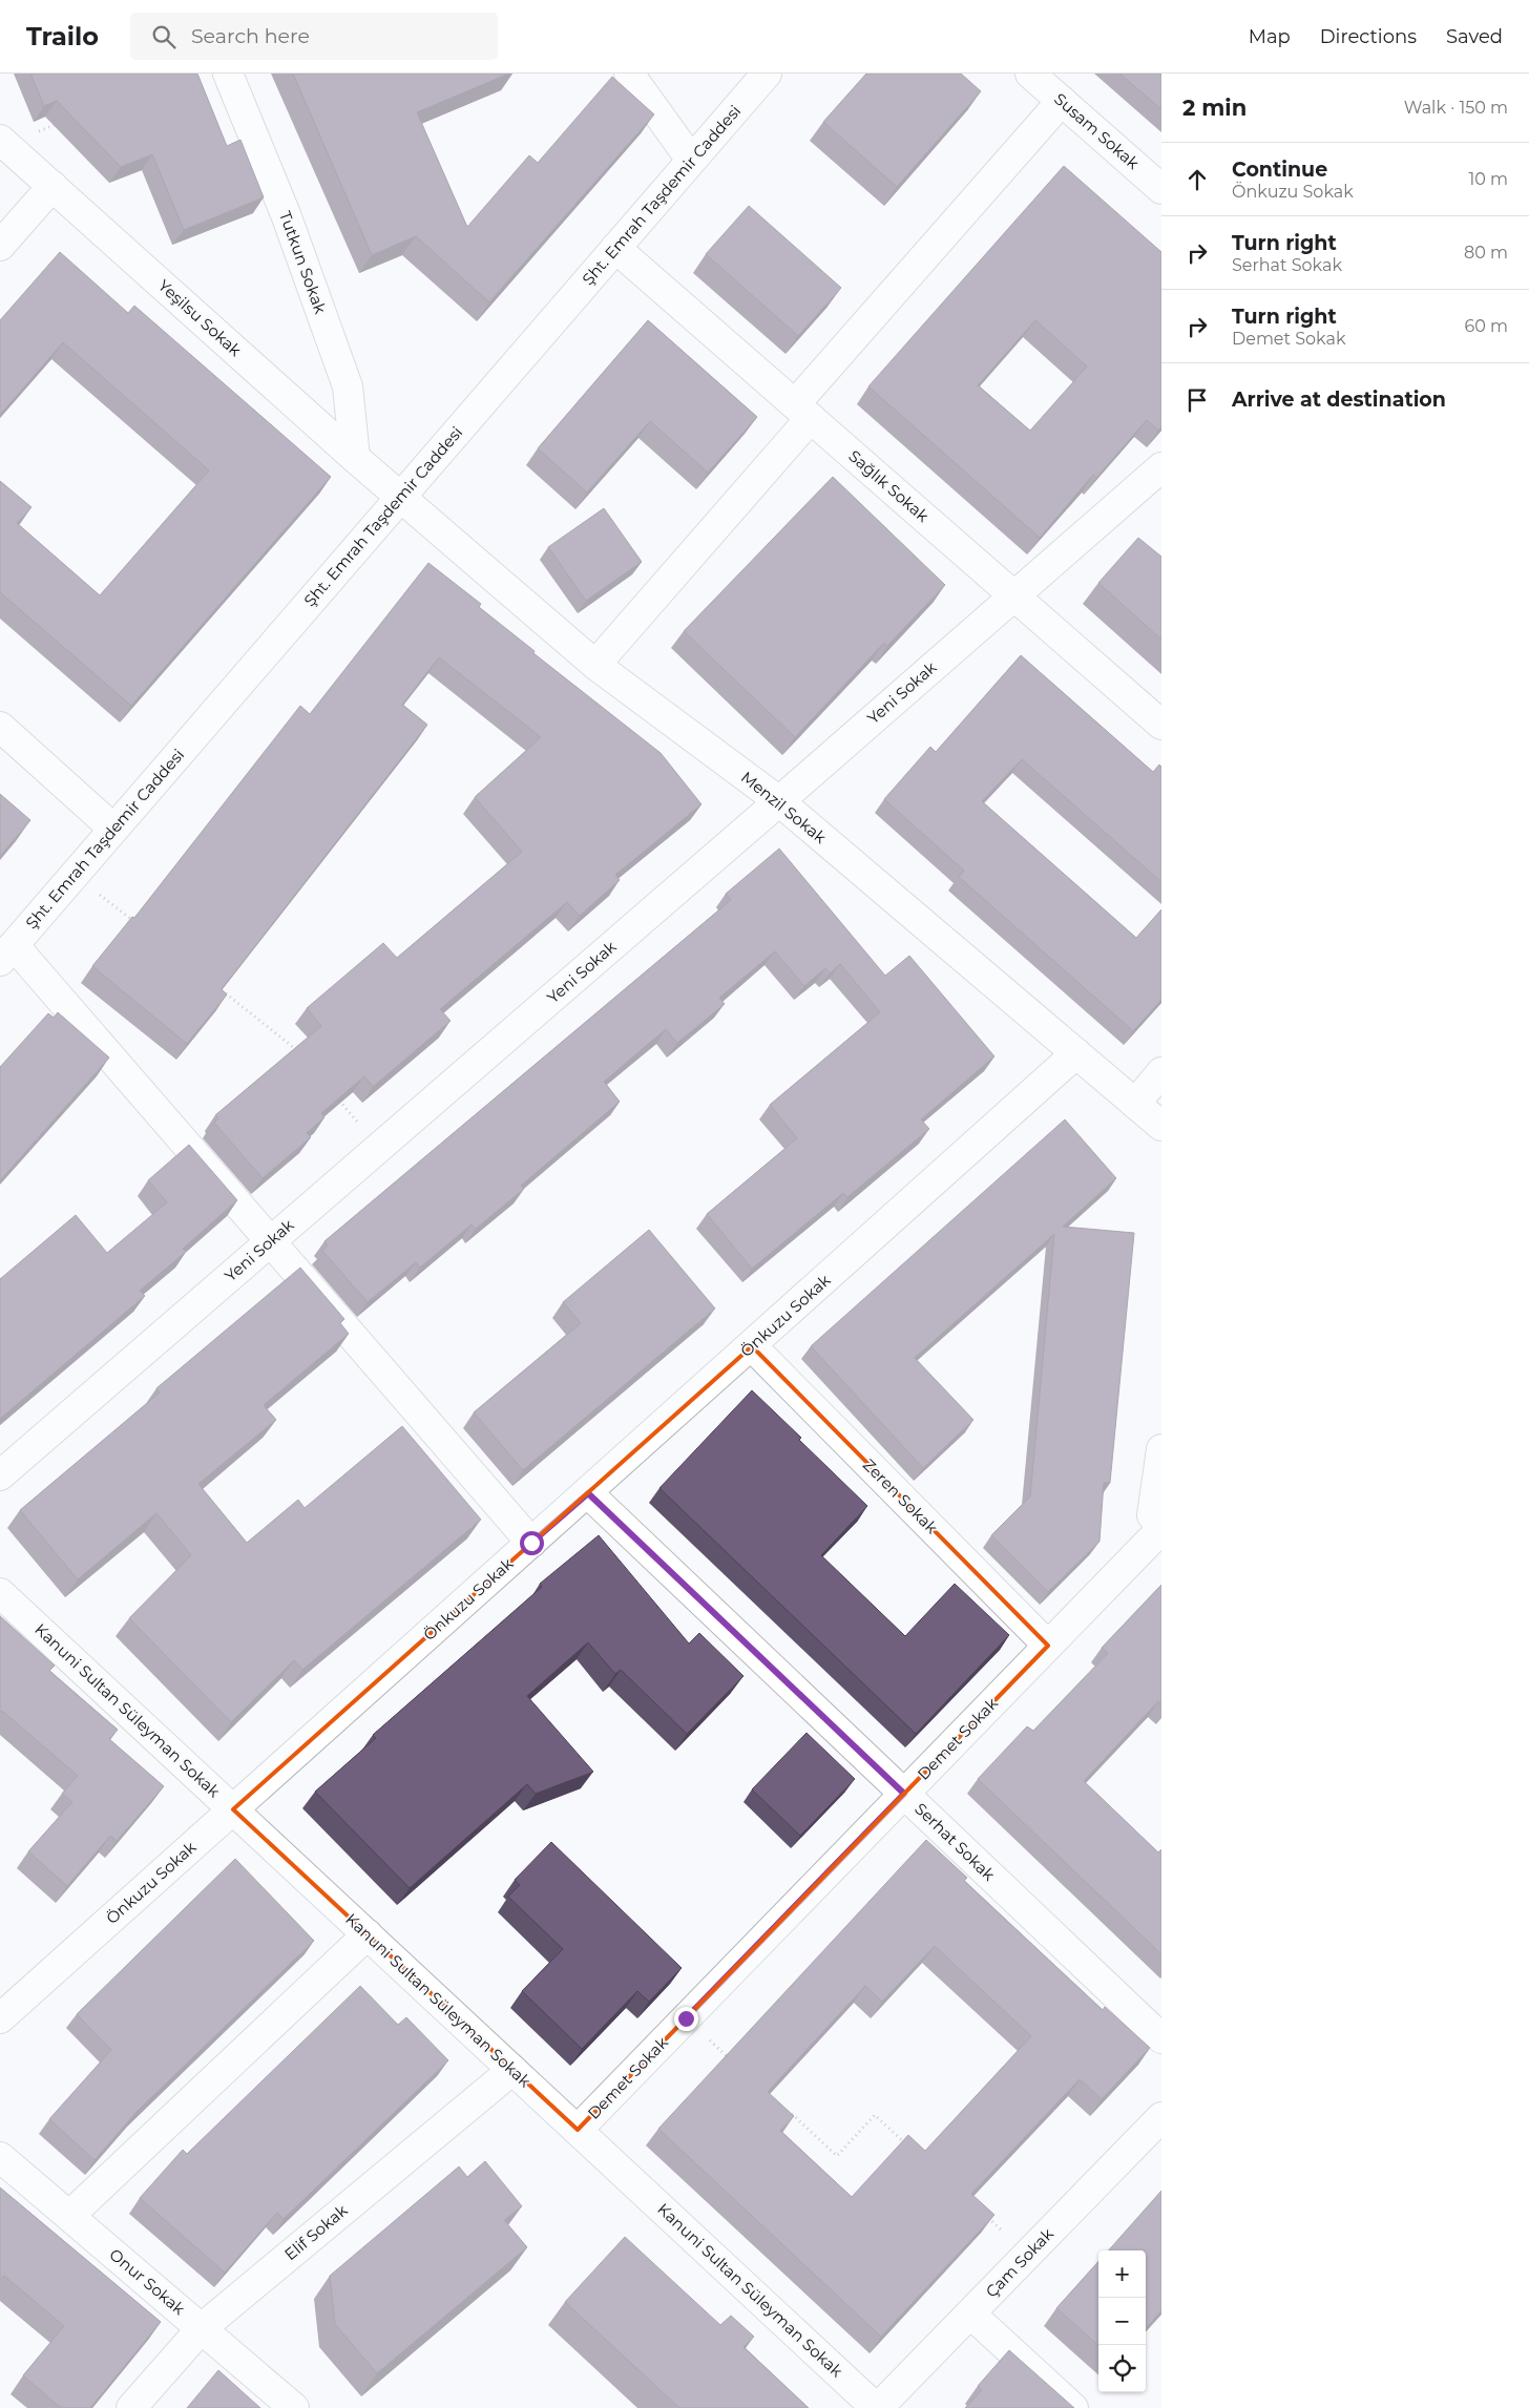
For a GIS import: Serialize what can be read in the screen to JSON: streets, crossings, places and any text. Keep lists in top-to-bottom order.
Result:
{
  "streets": {
    "street": [
      "Susam Sokak",
      "Şht. Emrah Taşdemir Caddesi",
      "Tutkun Sokak",
      "Yeşilsu Sokak",
      "Sağlık Sokak",
      "Yeni Sokak",
      "Menzil Sokak",
      "Önkuzu Sokak",
      "Zeren Sokak",
      "Kanuni Sultan Süleyman Sokak",
      "Demet Sokak",
      "Serhat Sokak",
      "Elif Sokak",
      "Çam Sokak",
      "Onur Sokak"
    ]
  },
  "crossings": [
    ["Şht. Emrah Taşdemir Caddesi", "Yeşilsu Sokak"],
    ["Şht. Emrah Taşdemir Caddesi", "Sağlık Sokak"],
    ["Şht. Emrah Taşdemir Caddesi", "Menzil Sokak"],
    ["Tutkun Sokak", "Yeşilsu Sokak"],
    ["Yeşilsu Sokak", "Menzil Sokak"],
    ["Sağlık Sokak", "Yeni Sokak"],
    ["Yeni Sokak", "Menzil Sokak"],
    ["Menzil Sokak", "Önkuzu Sokak"],
    ["Önkuzu Sokak", "Zeren Sokak"],
    ["Önkuzu Sokak", "Kanuni Sultan Süleyman Sokak"],
    ["Önkuzu Sokak", "Serhat Sokak"],
    ["Zeren Sokak", "Demet Sokak"],
    ["Kanuni Sultan Süleyman Sokak", "Demet Sokak"],
    ["Kanuni Sultan Süleyman Sokak", "Elif Sokak"],
    ["Kanuni Sultan Süleyman Sokak", "Çam Sokak"],
    ["Demet Sokak", "Serhat Sokak"],
    ["Elif Sokak", "Onur Sokak"]
  ],
  "page": {
    "header": "Trailo",
    "search": "Search here",
    "nav": ["Map", "Directions", "Saved"],
    "heading": ["2 min", "Walk · 150 m"],
    "list": [
      ["Continue", "Önkuzu Sokak", "10 m"],
      ["Turn right", "Serhat Sokak", "80 m"],
      ["Turn right", "Demet Sokak", "60 m"],
      "Arrive at destination"
    ],
    "map_buttons": ["+", "−"]
  }
}
